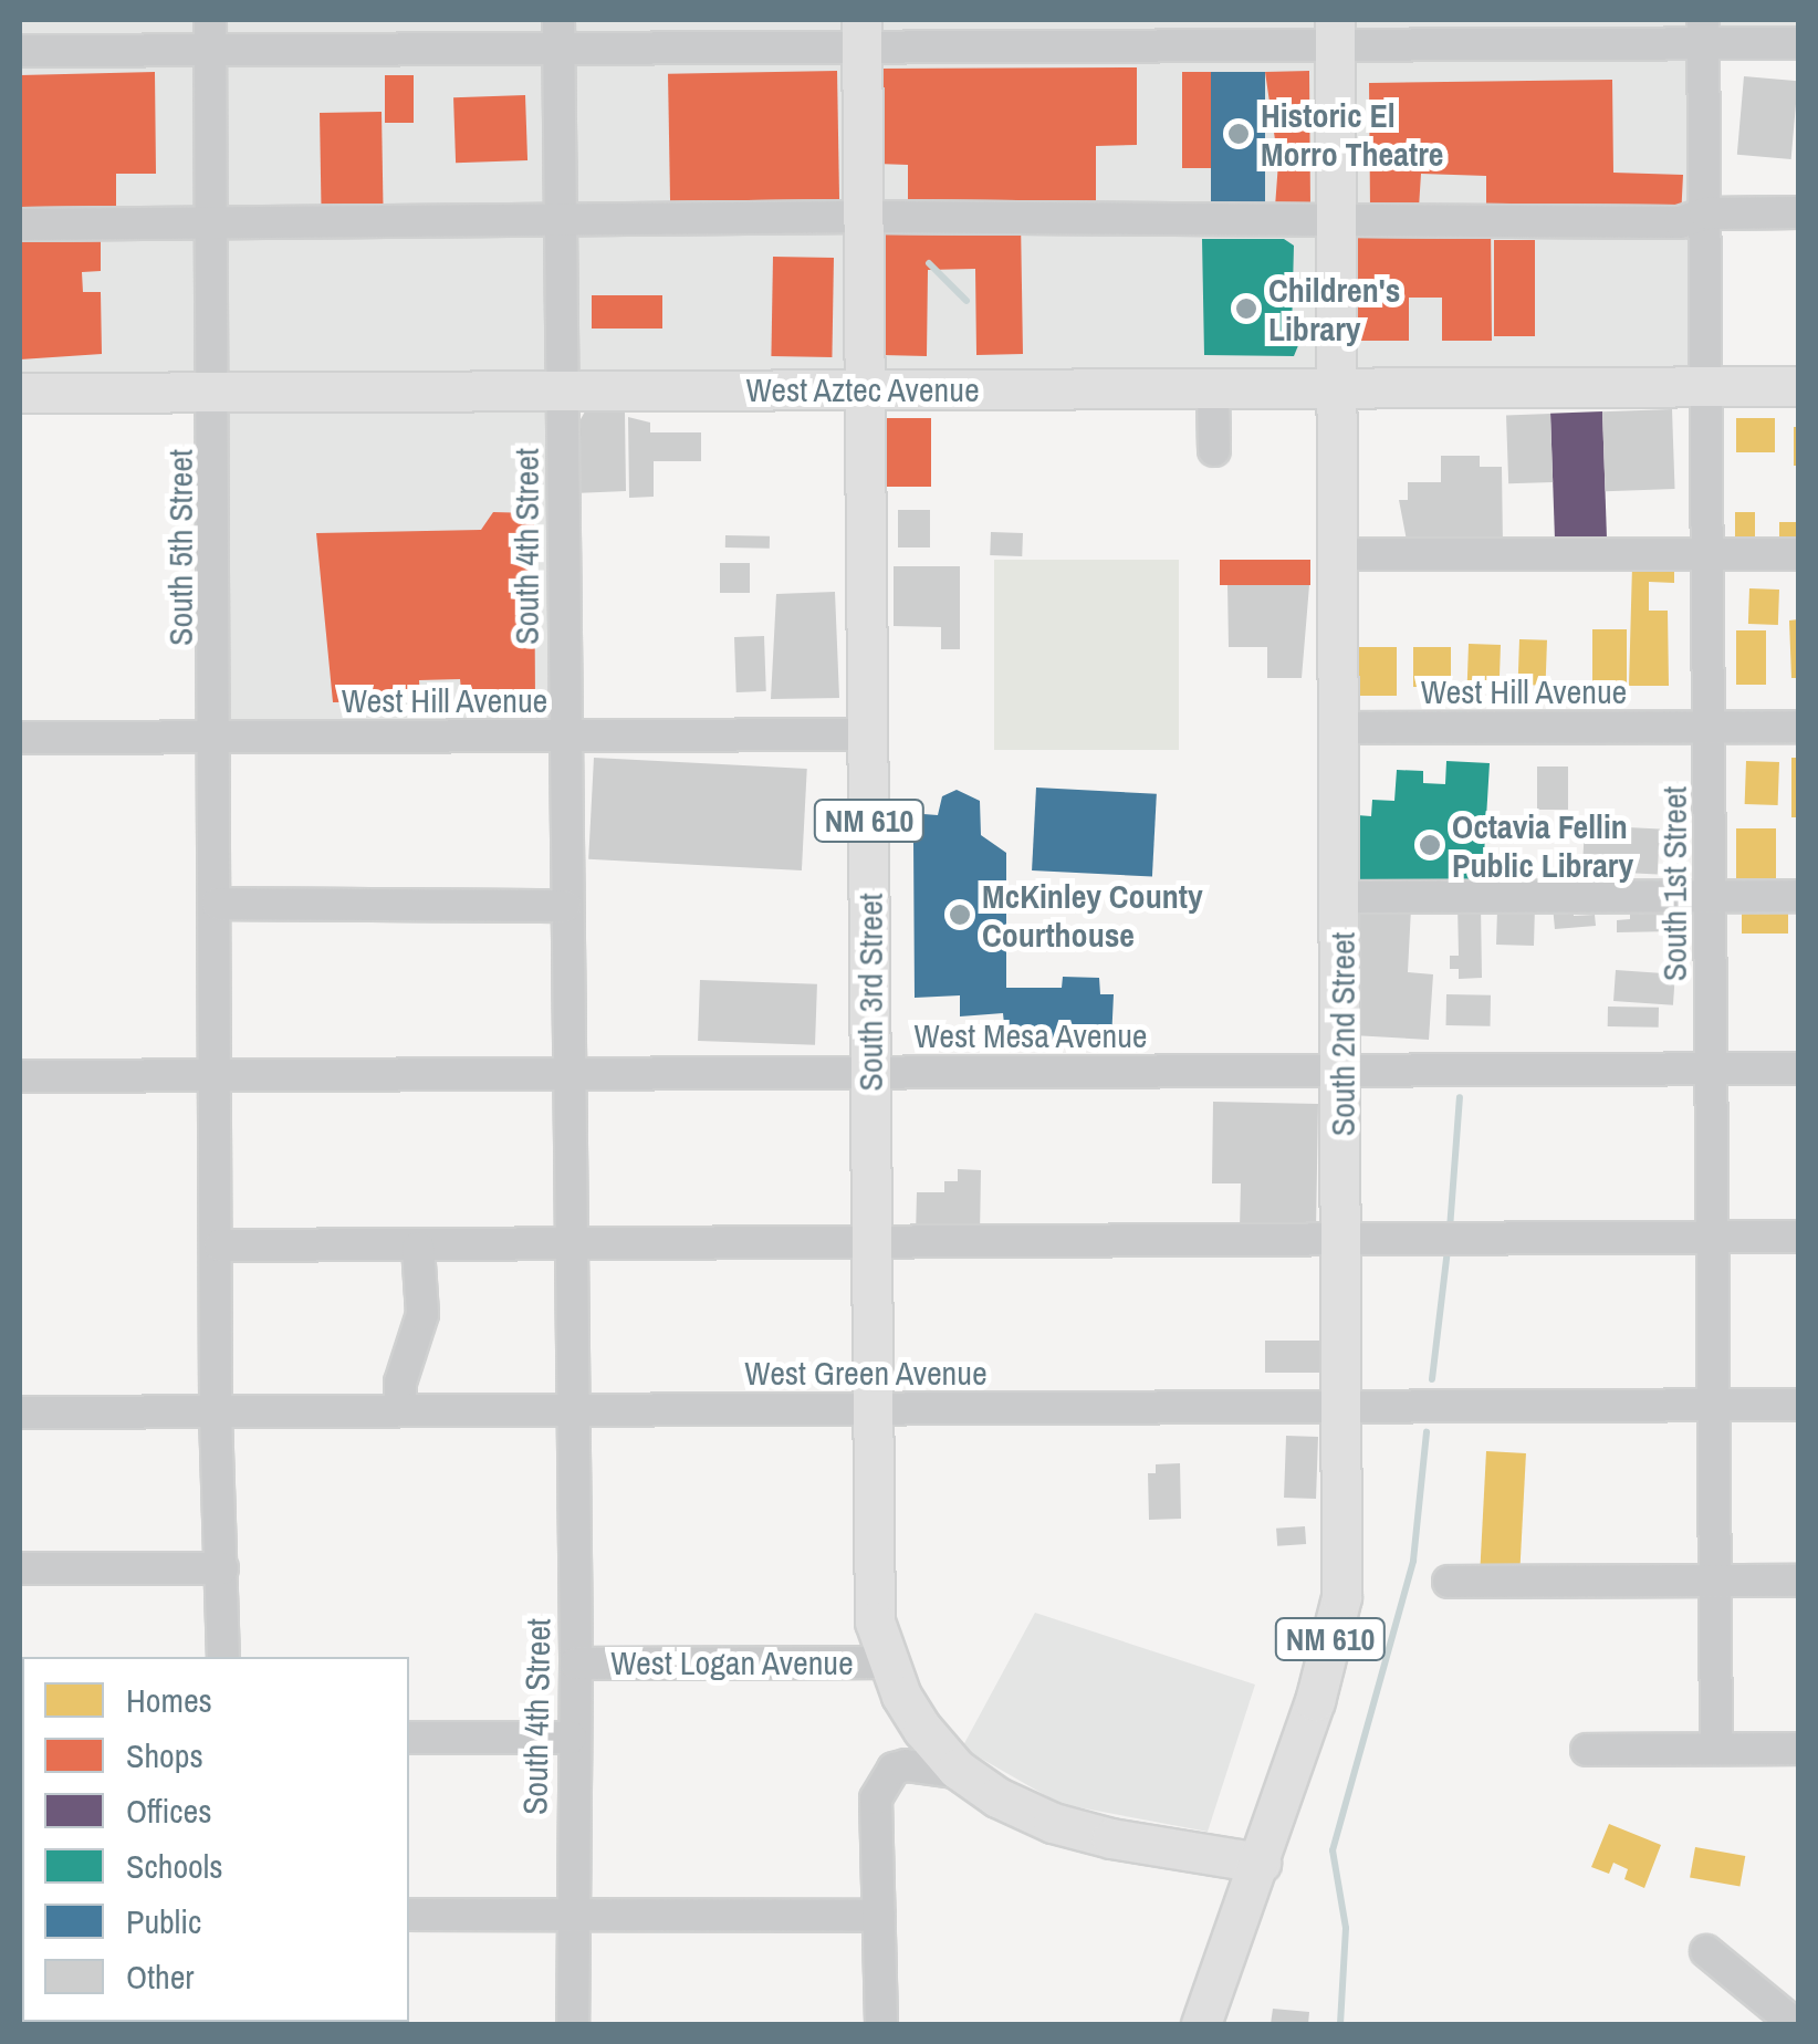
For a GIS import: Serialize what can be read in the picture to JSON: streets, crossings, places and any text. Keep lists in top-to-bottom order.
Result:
{
  "streets": {
    "main road": [
      "West Aztec Avenue",
      "NM 610",
      "South 3rd Street",
      "South 2nd Street",
      "West Logan Avenue"
    ],
    "street": [
      "South 4th Street",
      "South 5th Street",
      "West Hill Avenue",
      "South 1st Street",
      "West Mesa Avenue",
      "West Green Avenue"
    ]
  },
  "crossings": [
    ["West Aztec Avenue", "South 4th Street"],
    ["West Aztec Avenue", "South 5th Street"],
    ["West Aztec Avenue", "South 1st Street"],
    ["West Aztec Avenue", "South 3rd Street"],
    ["West Aztec Avenue", "South 2nd Street"],
    ["South 4th Street", "West Hill Avenue"],
    ["South 4th Street", "West Mesa Avenue"],
    ["South 4th Street", "West Green Avenue"],
    ["South 4th Street", "West Logan Avenue"],
    ["South 5th Street", "West Hill Avenue"],
    ["South 5th Street", "West Mesa Avenue"],
    ["West Hill Avenue", "South 1st Street"],
    ["West Hill Avenue", "South 3rd Street"],
    ["West Hill Avenue", "South 2nd Street"],
    ["South 1st Street", "West Mesa Avenue"],
    ["South 1st Street", "West Green Avenue"],
    ["South 3rd Street", "West Mesa Avenue"],
    ["South 3rd Street", "West Green Avenue"],
    ["South 3rd Street", "West Logan Avenue"],
    ["South 2nd Street", "West Mesa Avenue"],
    ["South 2nd Street", "West Green Avenue"],
    ["South 2nd Street", "West Logan Avenue"]
  ],
  "places": [
    "Historic El Morro Theatre",
    "Children's Library",
    "Octavia Fellin Public Library",
    "McKinley County Courthouse"
  ],
  "legend": [
    "Homes",
    "Shops",
    "Offices",
    "Schools",
    "Public",
    "Other"
  ]
}
